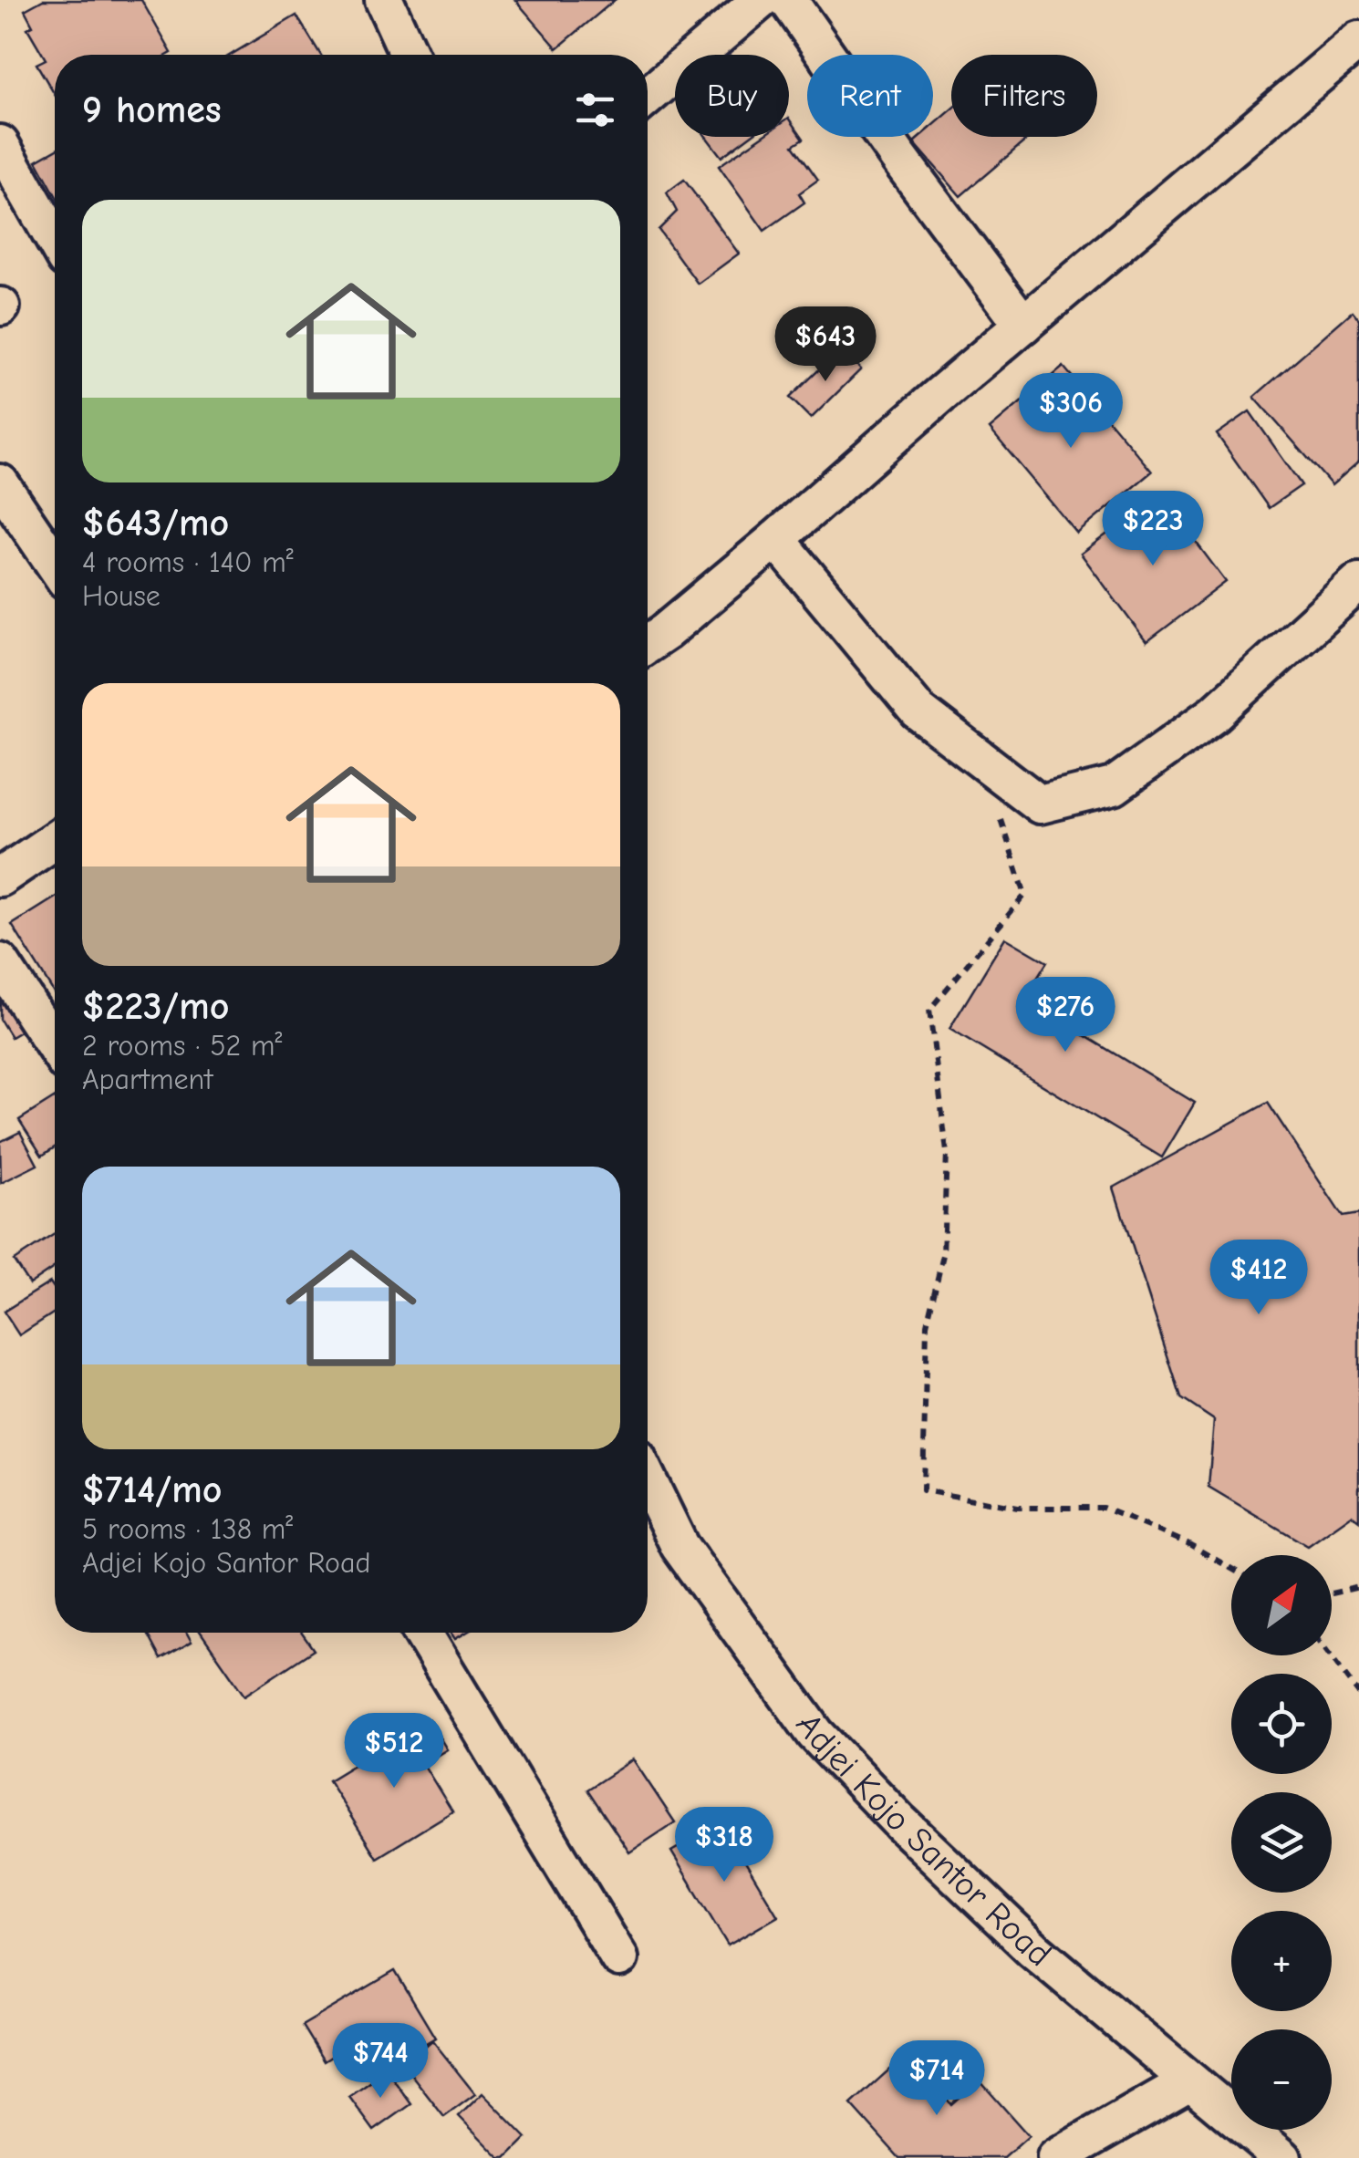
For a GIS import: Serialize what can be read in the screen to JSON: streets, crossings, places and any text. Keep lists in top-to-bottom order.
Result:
{
  "streets": {
    "street": ["Adjei Kojo Santor Road"]
  },
  "north": "top right",
  "page": {
    "chip": ["Buy", "Rent", "Filters"],
    "heading": "9 homes",
    "list": [
      {
        "name": "$643/mo",
        "note": "4 rooms · 140 m² · House"
      },
      {
        "name": "$223/mo",
        "note": "2 rooms · 52 m² · Apartment"
      },
      {
        "name": "$714/mo",
        "note": "5 rooms · 138 m² · Adjei Kojo Santor Road"
      }
    ],
    "price": [
      "$643",
      "$306",
      "$223",
      "$276",
      "$412",
      "$512",
      "$318",
      "$744",
      "$714"
    ],
    "map_buttons": ["+", "−"]
  }
}
